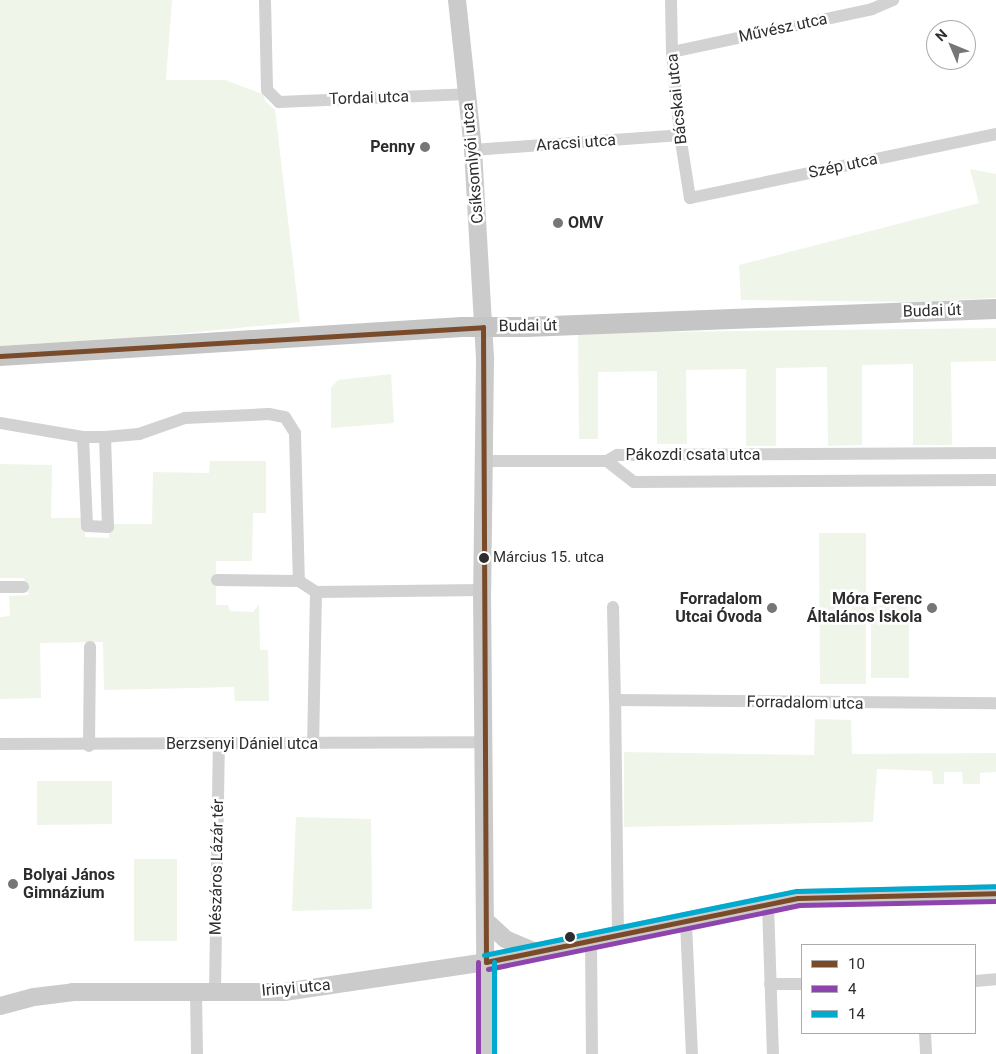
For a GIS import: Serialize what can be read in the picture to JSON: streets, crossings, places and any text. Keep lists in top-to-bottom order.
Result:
{
  "streets": {
    "main road": ["Budai út"],
    "street": [
      "Művész utca",
      "Tordai utca",
      "Bácskai utca",
      "Aracsi utca",
      "Csíksomlyói utca",
      "Szép utca",
      "Pákozdi csata utca",
      "Forradalom utca",
      "Berzsenyi Dániel utca",
      "Mészáros Lázár tér",
      "Irinyi utca"
    ]
  },
  "crossings": [
    ["Művész utca", "Bácskai utca"],
    ["Tordai utca", "Csíksomlyói utca"],
    ["Bácskai utca", "Aracsi utca"],
    ["Bácskai utca", "Szép utca"],
    ["Aracsi utca", "Csíksomlyói utca"],
    ["Csíksomlyói utca", "Budai út"],
    ["Berzsenyi Dániel utca", "Mészáros Lázár tér"],
    ["Mészáros Lázár tér", "Irinyi utca"]
  ],
  "places": [
    "Penny",
    "OMV",
    "Március 15. utca",
    "Forradalom Utcai Óvoda",
    "Móra Ferenc Általános Iskola",
    "Bolyai János Gimnázium"
  ],
  "lines": ["transit line 10", "transit line 14", "transit line 4"],
  "legend": ["10", "4", "14"],
  "north": "top left"
}
